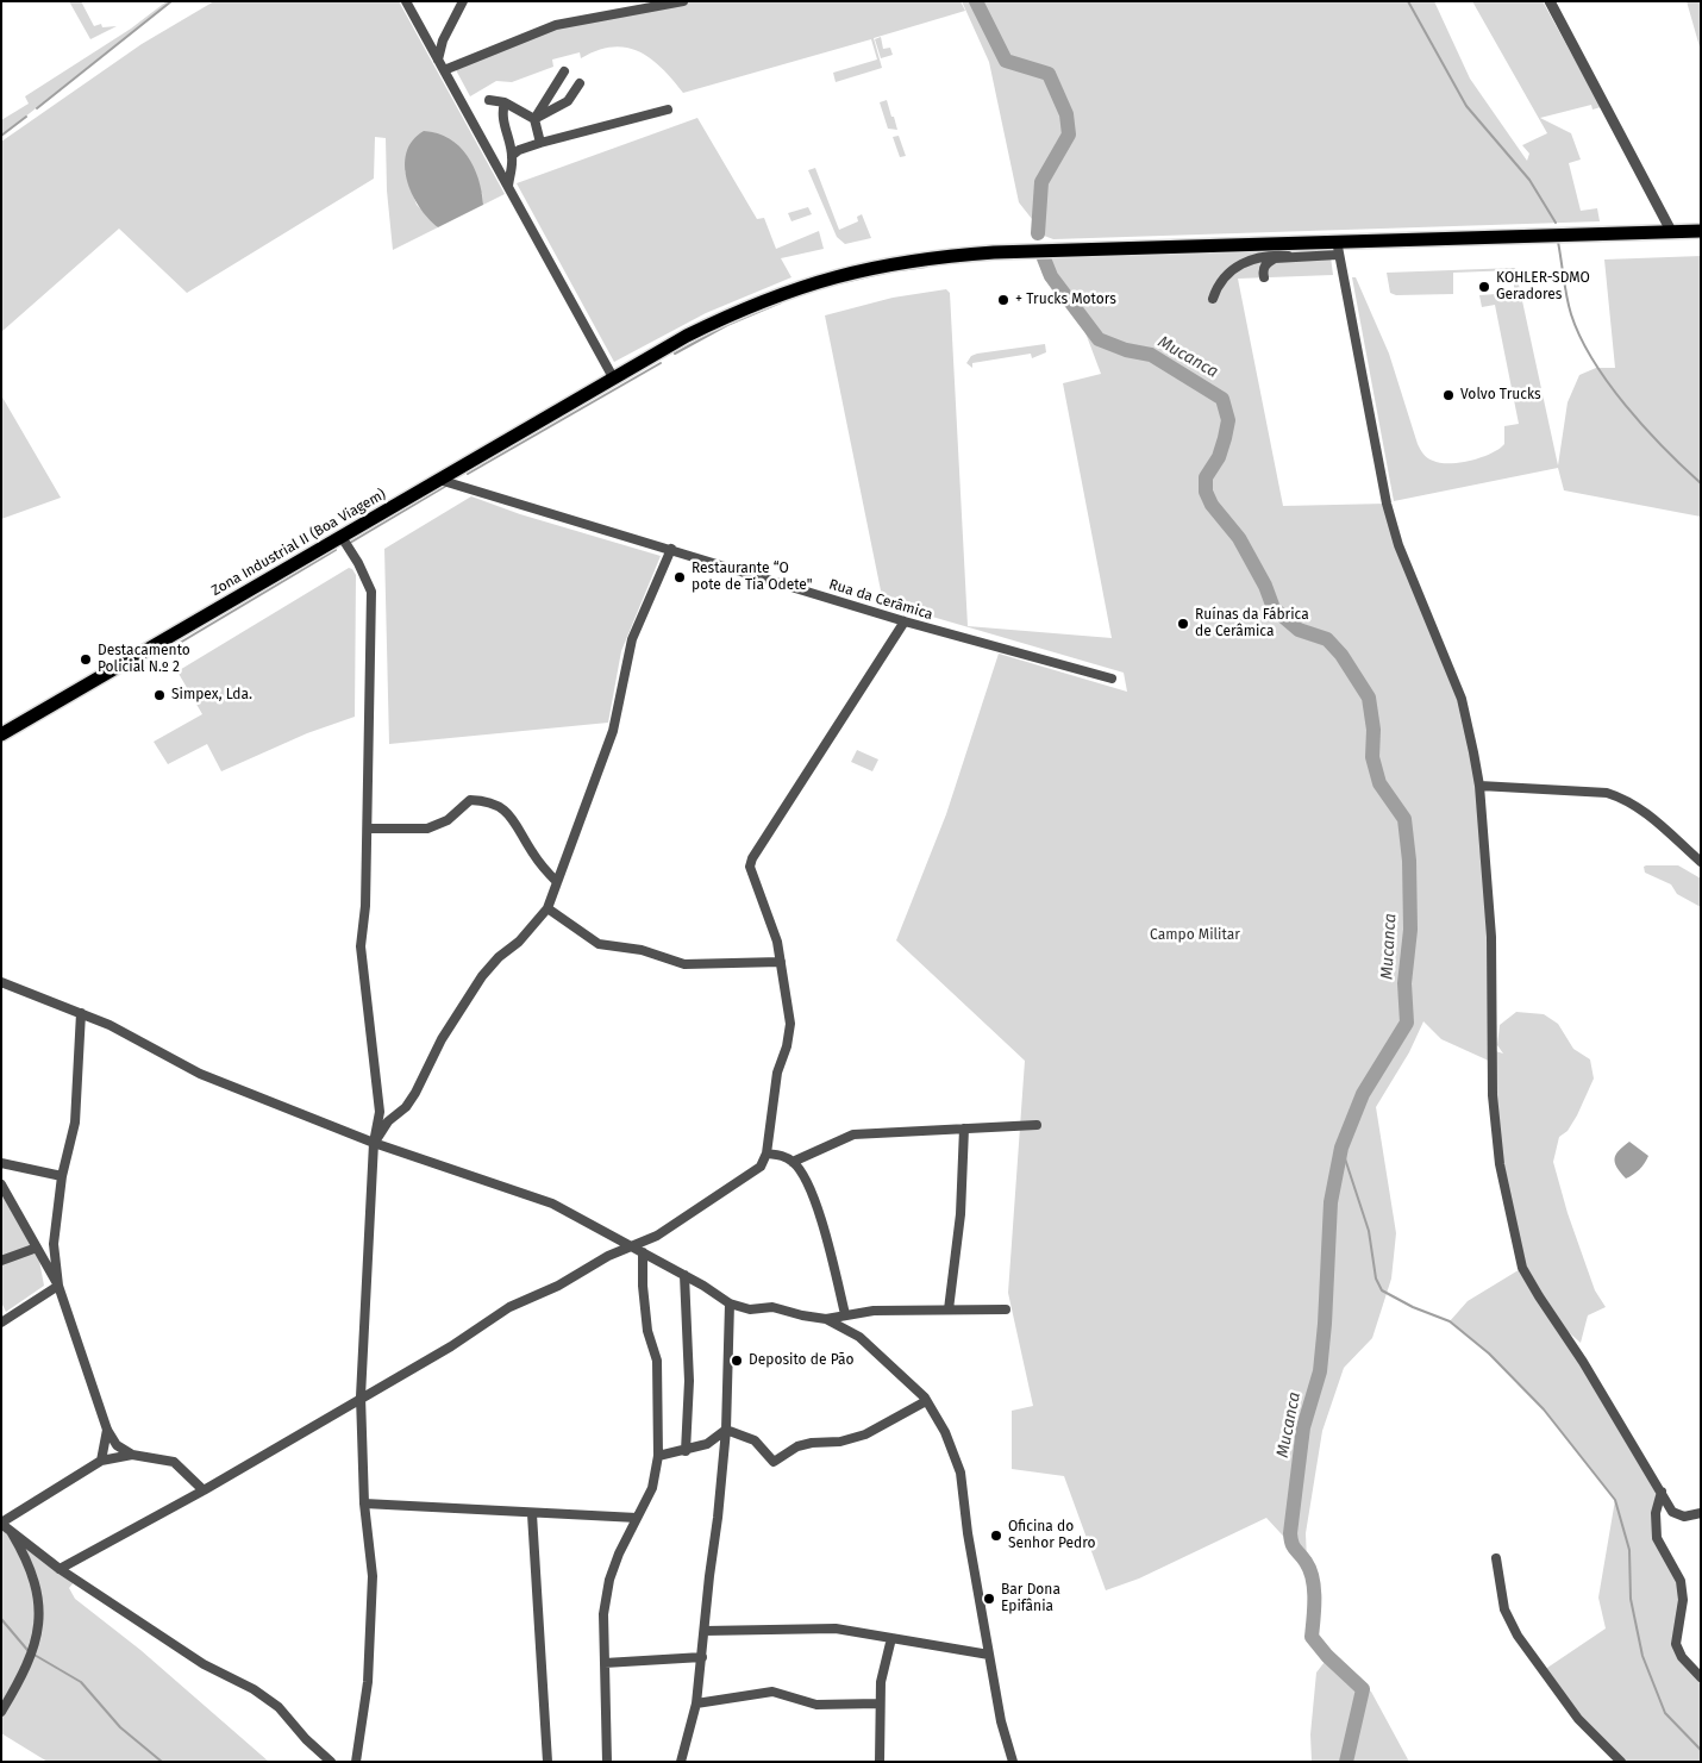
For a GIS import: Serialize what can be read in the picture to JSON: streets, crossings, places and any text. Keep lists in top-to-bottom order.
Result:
{
  "streets": {
    "main road": ["Zona Industrial II (Boa Viagem)"],
    "street": ["Rua da Cerâmica"]
  },
  "crossings": [
    ["Zona Industrial II (Boa Viagem)", "Rua da Cerâmica"]
  ],
  "water": ["Mucanca"],
  "parks": ["Campo Militar"],
  "places": [
    "KOHLER-SDMO Geradores",
    "+ Trucks Motors",
    "Volvo Trucks",
    "Restaurante “O pote de Tia Odete\"",
    "Ruínas da Fábrica de Cerâmica",
    "Destacamento Policial N.º 2",
    "Simpex, Lda.",
    "Deposito de Pão",
    "Oficina do Senhor Pedro",
    "Bar Dona Epifânia"
  ]
}
